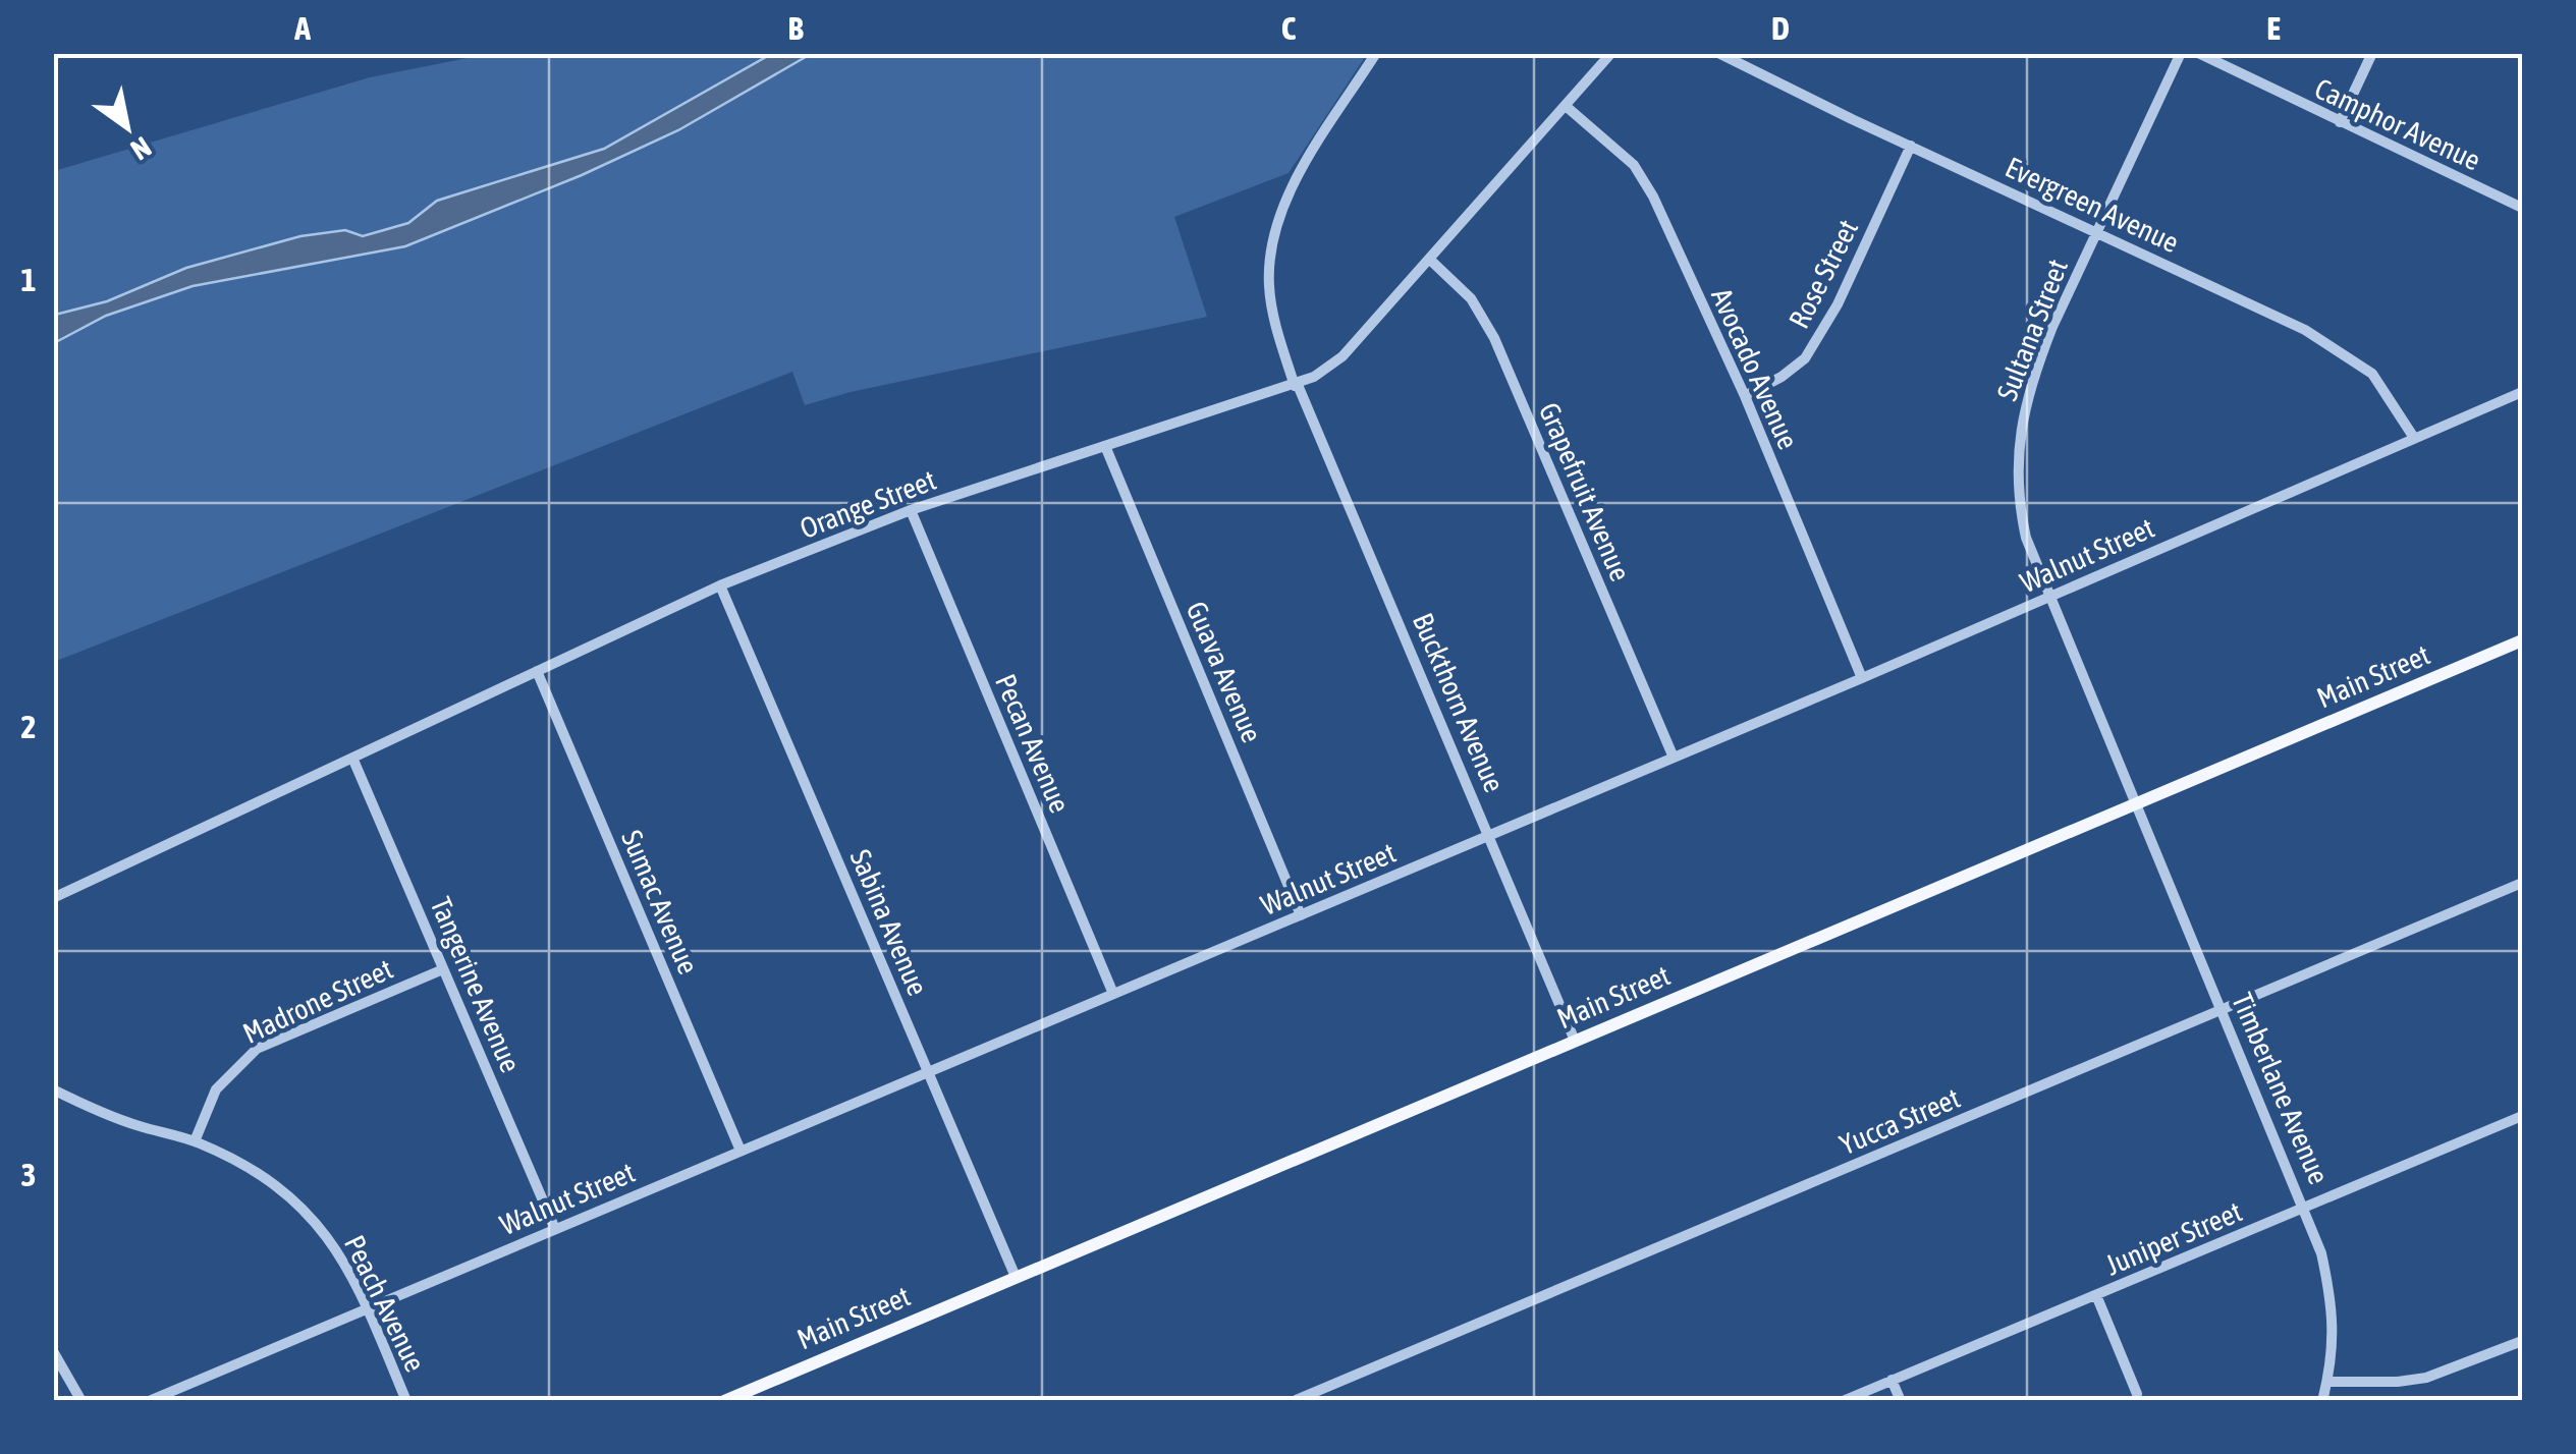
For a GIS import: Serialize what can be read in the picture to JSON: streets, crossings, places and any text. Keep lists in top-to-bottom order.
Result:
{
  "streets": {
    "main road": ["Main Street"],
    "street": [
      "Camphor Avenue",
      "Evergreen Avenue",
      "Rose Street",
      "Sultana Street",
      "Avocado Avenue",
      "Grapefruit Avenue",
      "Orange Street",
      "Walnut Street",
      "Guava Avenue",
      "Buckthorn Avenue",
      "Pecan Avenue",
      "Sumac Avenue",
      "Sabina Avenue",
      "Tangerine Avenue",
      "Madrone Street",
      "Timberlane Avenue",
      "Yucca Street",
      "Juniper Street",
      "Peach Avenue"
    ]
  },
  "crossings": [
    ["Evergreen Avenue", "Rose Street"],
    ["Evergreen Avenue", "Sultana Street"],
    ["Evergreen Avenue", "Walnut Street"],
    ["Rose Street", "Avocado Avenue"],
    ["Sultana Street", "Walnut Street"],
    ["Sultana Street", "Main Street"],
    ["Sultana Street", "Timberlane Avenue"],
    ["Avocado Avenue", "Orange Street"],
    ["Avocado Avenue", "Walnut Street"],
    ["Grapefruit Avenue", "Orange Street"],
    ["Grapefruit Avenue", "Walnut Street"],
    ["Orange Street", "Guava Avenue"],
    ["Orange Street", "Buckthorn Avenue"],
    ["Orange Street", "Pecan Avenue"],
    ["Orange Street", "Sumac Avenue"],
    ["Orange Street", "Sabina Avenue"],
    ["Orange Street", "Tangerine Avenue"],
    ["Walnut Street", "Guava Avenue"],
    ["Walnut Street", "Buckthorn Avenue"],
    ["Walnut Street", "Pecan Avenue"],
    ["Walnut Street", "Sumac Avenue"],
    ["Walnut Street", "Sabina Avenue"],
    ["Walnut Street", "Tangerine Avenue"],
    ["Walnut Street", "Peach Avenue"],
    ["Main Street", "Buckthorn Avenue"],
    ["Main Street", "Sabina Avenue"],
    ["Main Street", "Timberlane Avenue"],
    ["Tangerine Avenue", "Madrone Street"],
    ["Madrone Street", "Peach Avenue"],
    ["Timberlane Avenue", "Yucca Street"],
    ["Timberlane Avenue", "Juniper Street"]
  ],
  "north": "bottom right",
  "grid": {
    "columns": [
      "A",
      "B",
      "C",
      "D",
      "E"
    ],
    "rows": ["1", "2", "3"]
  }
}
